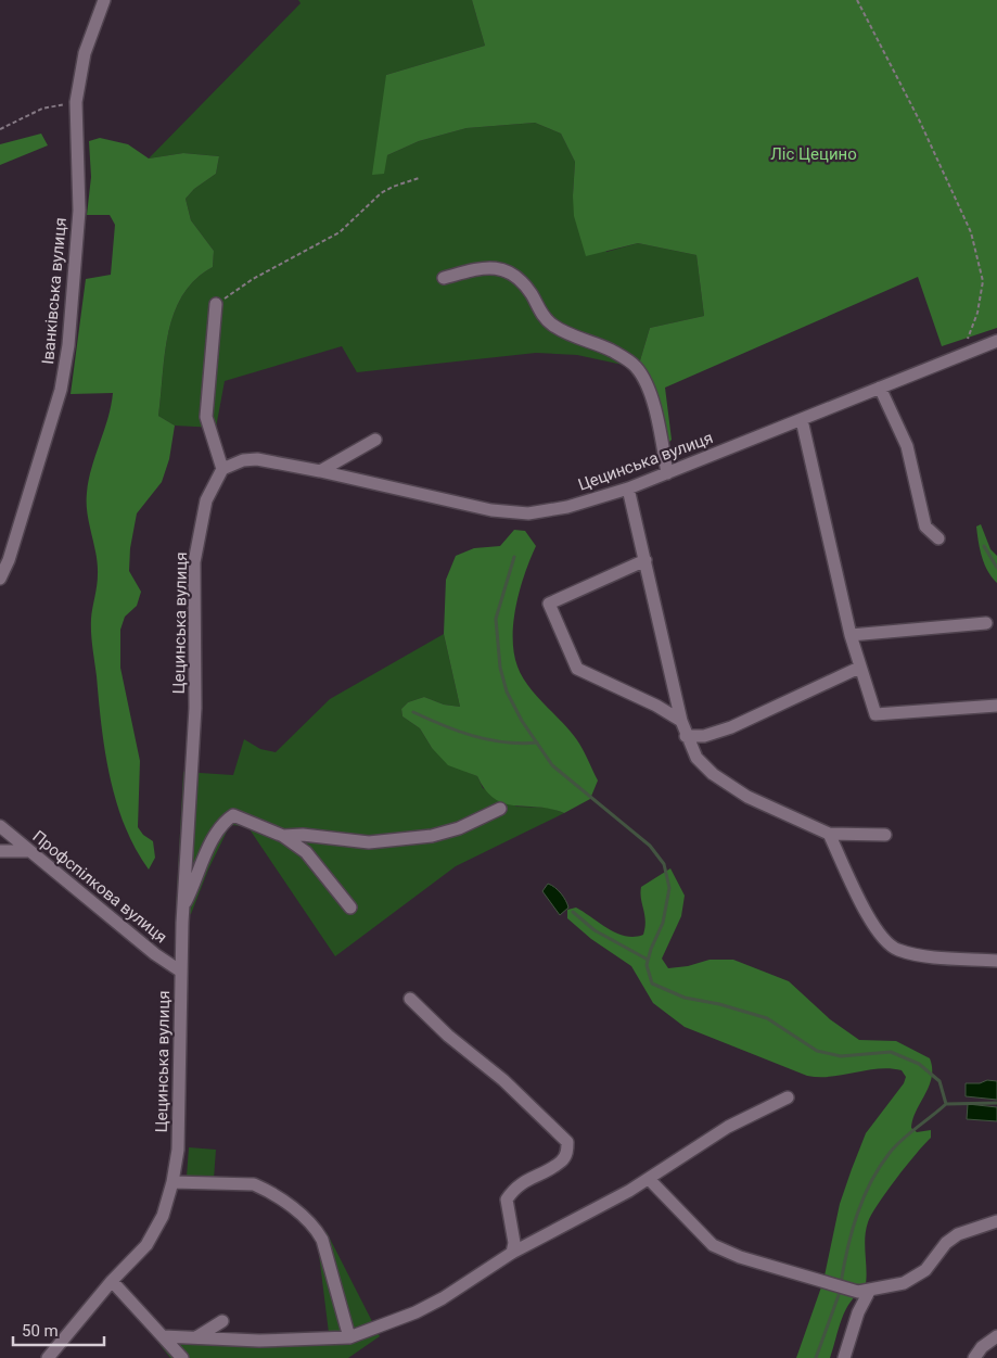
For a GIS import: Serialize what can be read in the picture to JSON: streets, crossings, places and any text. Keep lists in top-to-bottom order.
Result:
{
  "streets": {
    "street": ["Іванківська вулиця", "Цецинська вулиця", "Профспілкова вулиця"]
  },
  "crossings": [
    ["Цецинська вулиця", "Профспілкова вулиця"]
  ],
  "parks": ["Ліс Цецино"],
  "scale_bar": "50 m"
}
